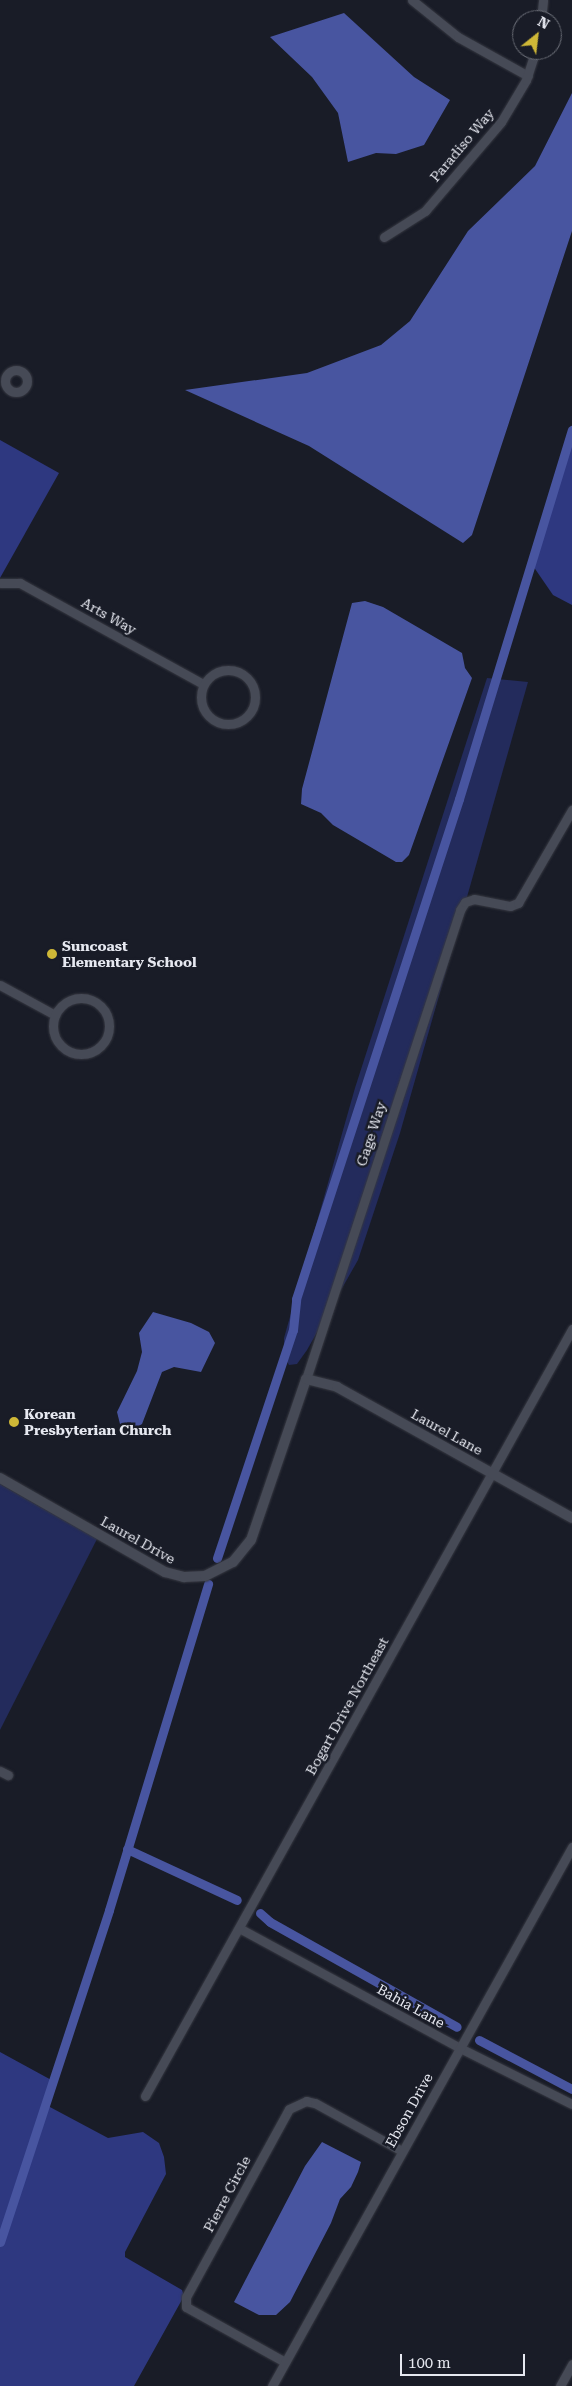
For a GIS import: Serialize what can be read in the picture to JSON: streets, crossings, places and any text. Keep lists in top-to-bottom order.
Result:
{
  "streets": {
    "street": [
      "Paradiso Way",
      "Arts Way",
      "Gage Way",
      "Laurel Lane",
      "Laurel Drive",
      "Bogart Drive Northeast",
      "Bahia Lane",
      "Ebson Drive",
      "Pierre Circle"
    ]
  },
  "crossings": [
    ["Gage Way", "Laurel Lane"],
    ["Gage Way", "Laurel Drive"],
    ["Laurel Lane", "Bogart Drive Northeast"],
    ["Bogart Drive Northeast", "Bahia Lane"],
    ["Bahia Lane", "Ebson Drive"],
    ["Ebson Drive", "Pierre Circle"]
  ],
  "places": ["Suncoast Elementary School", "Korean Presbyterian Church"],
  "scale_bar": "100 m",
  "north": "top right"
}
